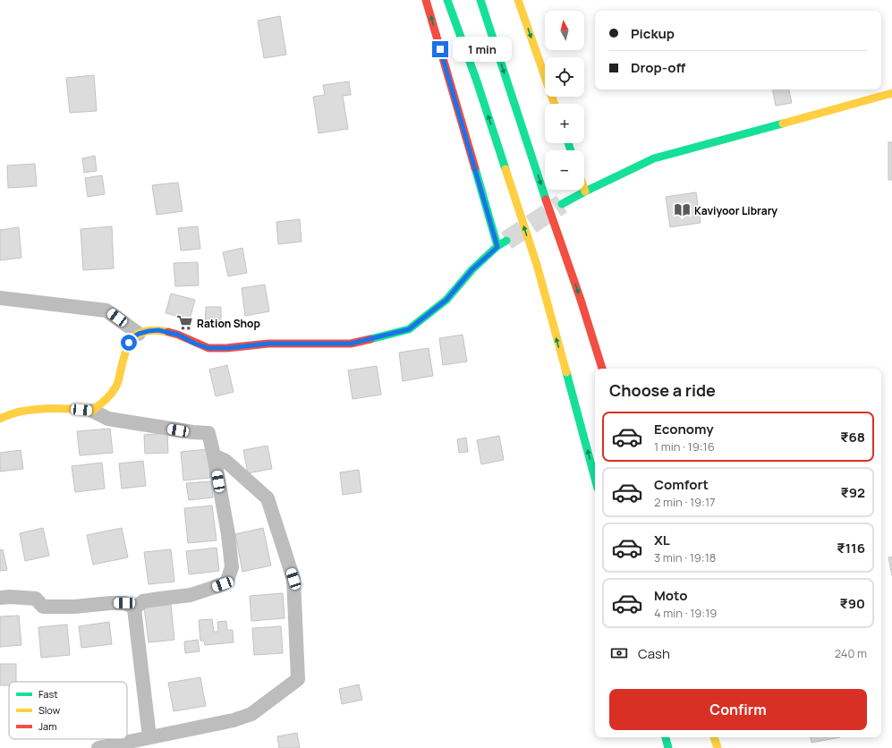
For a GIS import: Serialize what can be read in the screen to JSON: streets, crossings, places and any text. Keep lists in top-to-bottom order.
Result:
{
  "places": {
    "library": ["Kaviyoor Library"],
    "supermarket": ["Ration Shop"]
  },
  "legend": ["Fast", "Slow", "Jam"],
  "north": "top",
  "page": {
    "map_buttons": ["+", "−"],
    "banner": ["Pickup", "Drop-off"],
    "bubble": "1 min",
    "heading": "Choose a ride",
    "list": [
      {
        "name": "Economy",
        "note": "1 min · 19:16",
        "value": "₹68"
      },
      {
        "name": "Comfort",
        "note": "2 min · 19:17",
        "value": "₹92"
      },
      {
        "name": "XL",
        "note": "3 min · 19:18",
        "value": "₹116"
      },
      {
        "name": "Moto",
        "note": "4 min · 19:19",
        "value": "₹90"
      }
    ],
    "pay": ["Cash", "240 m"],
    "buttons": "Confirm"
  }
}
